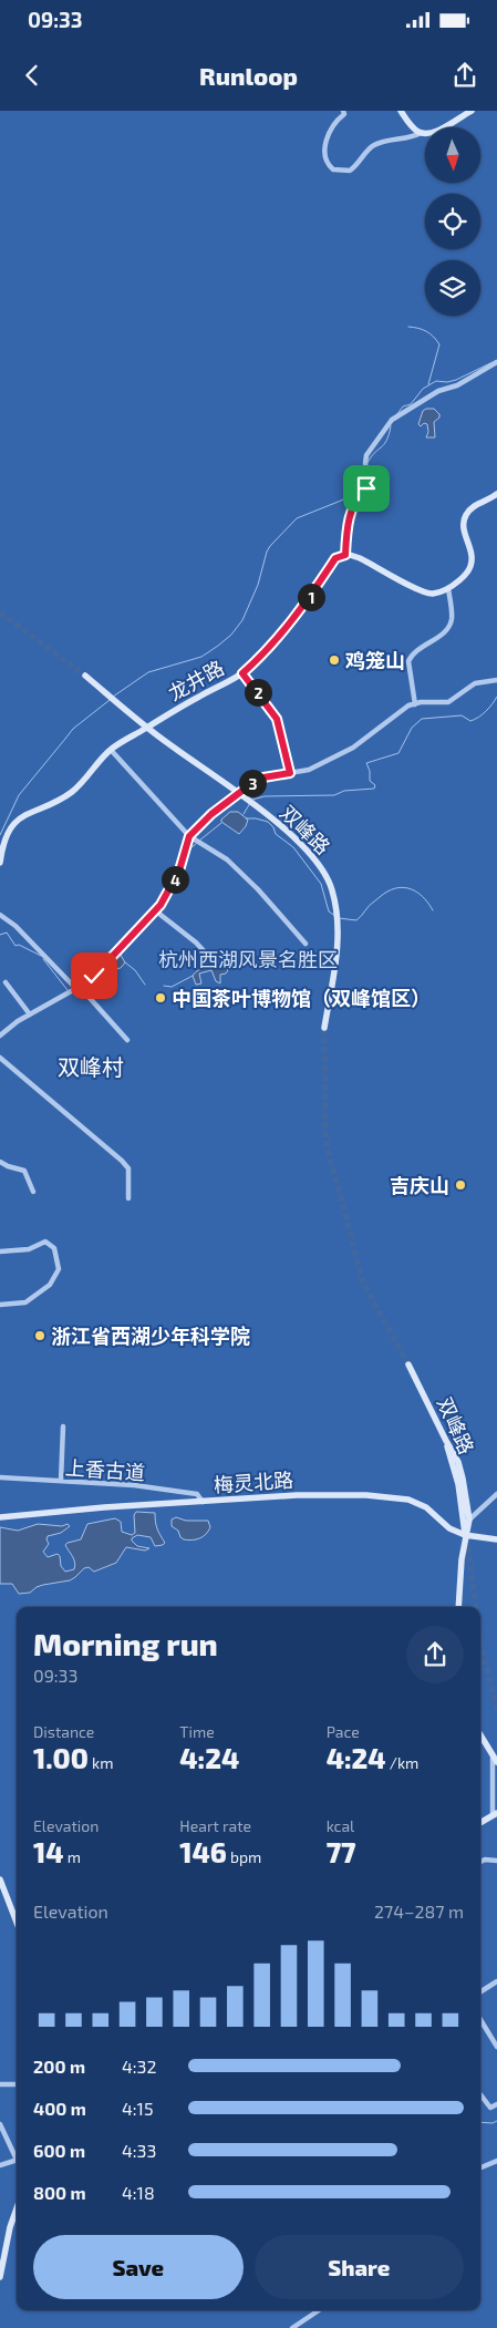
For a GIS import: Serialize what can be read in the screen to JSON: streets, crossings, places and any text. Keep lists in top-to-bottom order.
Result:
{
  "streets": {
    "street": [
      "龙井路",
      "双峰路",
      "上香古道",
      "梅灵北路"
    ]
  },
  "crossings": [
    ["龙井路", "双峰路"],
    ["上香古道", "梅灵北路"]
  ],
  "districts": ["双峰村"],
  "parks": ["杭州西湖风景名胜区"],
  "places": [
    "鸡笼山",
    "中国茶叶博物馆（双峰馆区）",
    "吉庆山",
    "浙江省西湖少年科学院"
  ],
  "north": "bottom",
  "page": {
    "status": "09:33",
    "header": "Runloop",
    "pins": [
      "1",
      "2",
      "3",
      "4"
    ],
    "heading": ["Morning run", "09:33"],
    "stats": [
      ["Distance", "1.00 km"],
      ["Time", "4:24"],
      ["Pace", "4:24 /km"],
      ["Elevation", "14 m"],
      ["Heart rate", "146 bpm"],
      ["kcal", "77"]
    ],
    "chart": ["Elevation", "274–287 m"],
    "list": [
      {
        "name": "200 m",
        "note": "4:32"
      },
      {
        "name": "400 m",
        "note": "4:15"
      },
      {
        "name": "600 m",
        "note": "4:33"
      },
      {
        "name": "800 m",
        "note": "4:18"
      }
    ],
    "buttons": ["Save", "Share"]
  }
}
